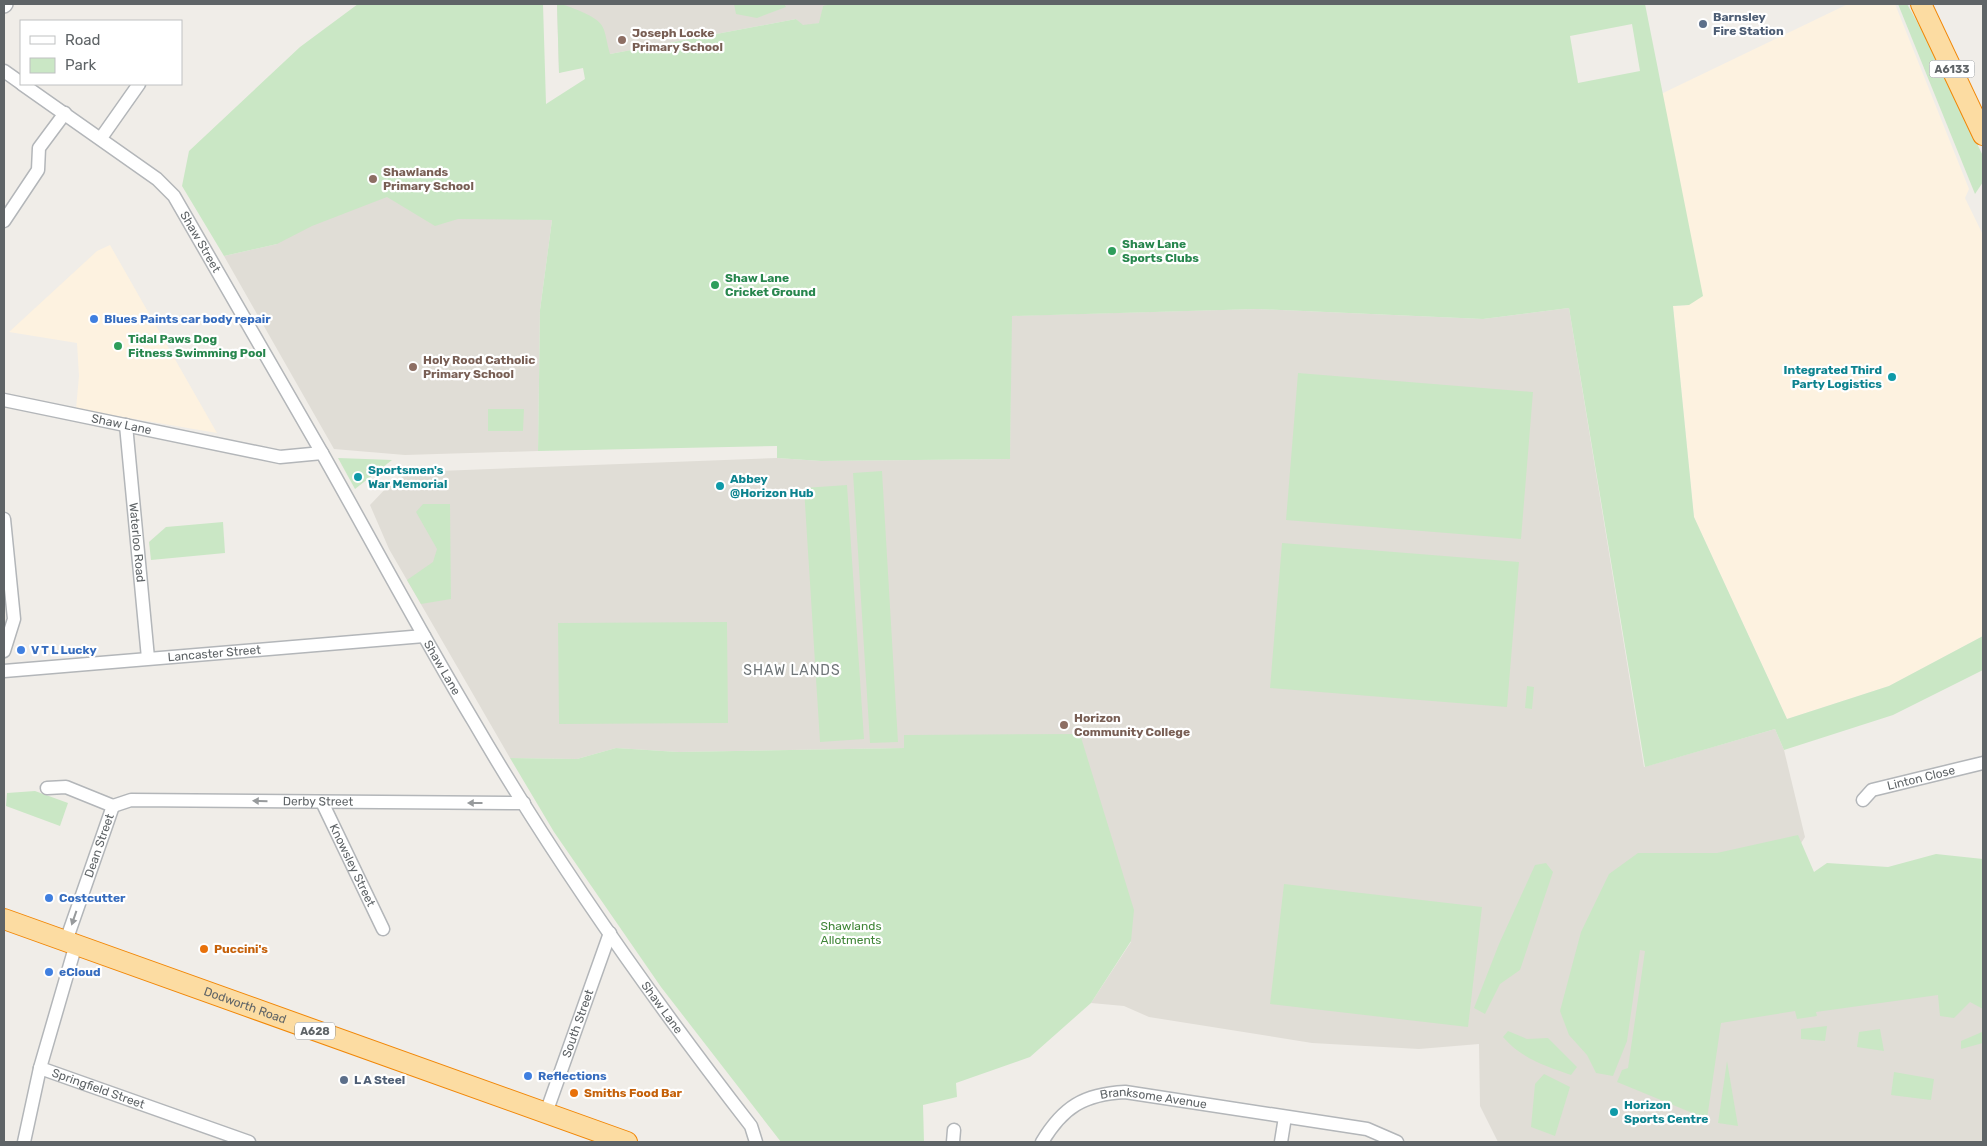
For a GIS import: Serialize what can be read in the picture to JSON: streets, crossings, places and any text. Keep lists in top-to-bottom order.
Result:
{
  "streets": {
    "highway": ["A6133", "Dodworth Road", "A628"],
    "street": [
      "Shaw Street",
      "Shaw Lane",
      "Waterloo Road",
      "Lancaster Street",
      "Linton Close",
      "Derby Street",
      "Dean Street",
      "Knowsley Street",
      "South Street",
      "Springfield Street",
      "Branksome Avenue"
    ]
  },
  "crossings": [
    ["Shaw Street", "Shaw Lane"],
    ["Shaw Lane", "Waterloo Road"],
    ["Shaw Lane", "Lancaster Street"],
    ["Shaw Lane", "Derby Street"],
    ["Shaw Lane", "South Street"],
    ["Waterloo Road", "Lancaster Street"],
    ["Derby Street", "Dean Street"],
    ["Derby Street", "Knowsley Street"],
    ["Dean Street", "Dodworth Road"],
    ["Dean Street", "Springfield Street"],
    ["Dodworth Road", "South Street"],
    ["Dodworth Road", "Springfield Street"]
  ],
  "one_way": ["Derby Street", "Dean Street"],
  "districts": ["SHAW LANDS"],
  "parks": ["Shawlands Allotments"],
  "places": [
    "Barnsley Fire Station",
    "Joseph Locke Primary School",
    "Shawlands Primary School",
    "Shaw Lane Sports Clubs",
    "Shaw Lane Cricket Ground",
    "Blues Paints car body repair",
    "Tidal Paws Dog Fitness Swimming Pool",
    "Holy Rood Catholic Primary School",
    "Integrated Third Party Logistics",
    "Sportsmen's War Memorial",
    "Abbey @Horizon Hub",
    "V T L Lucky",
    "Horizon Community College",
    "Costcutter",
    "Puccini's",
    "eCloud",
    "Reflections",
    "L A Steel",
    "Smiths Food Bar",
    "Horizon Sports Centre"
  ],
  "legend": ["Road", "Park"]
}
